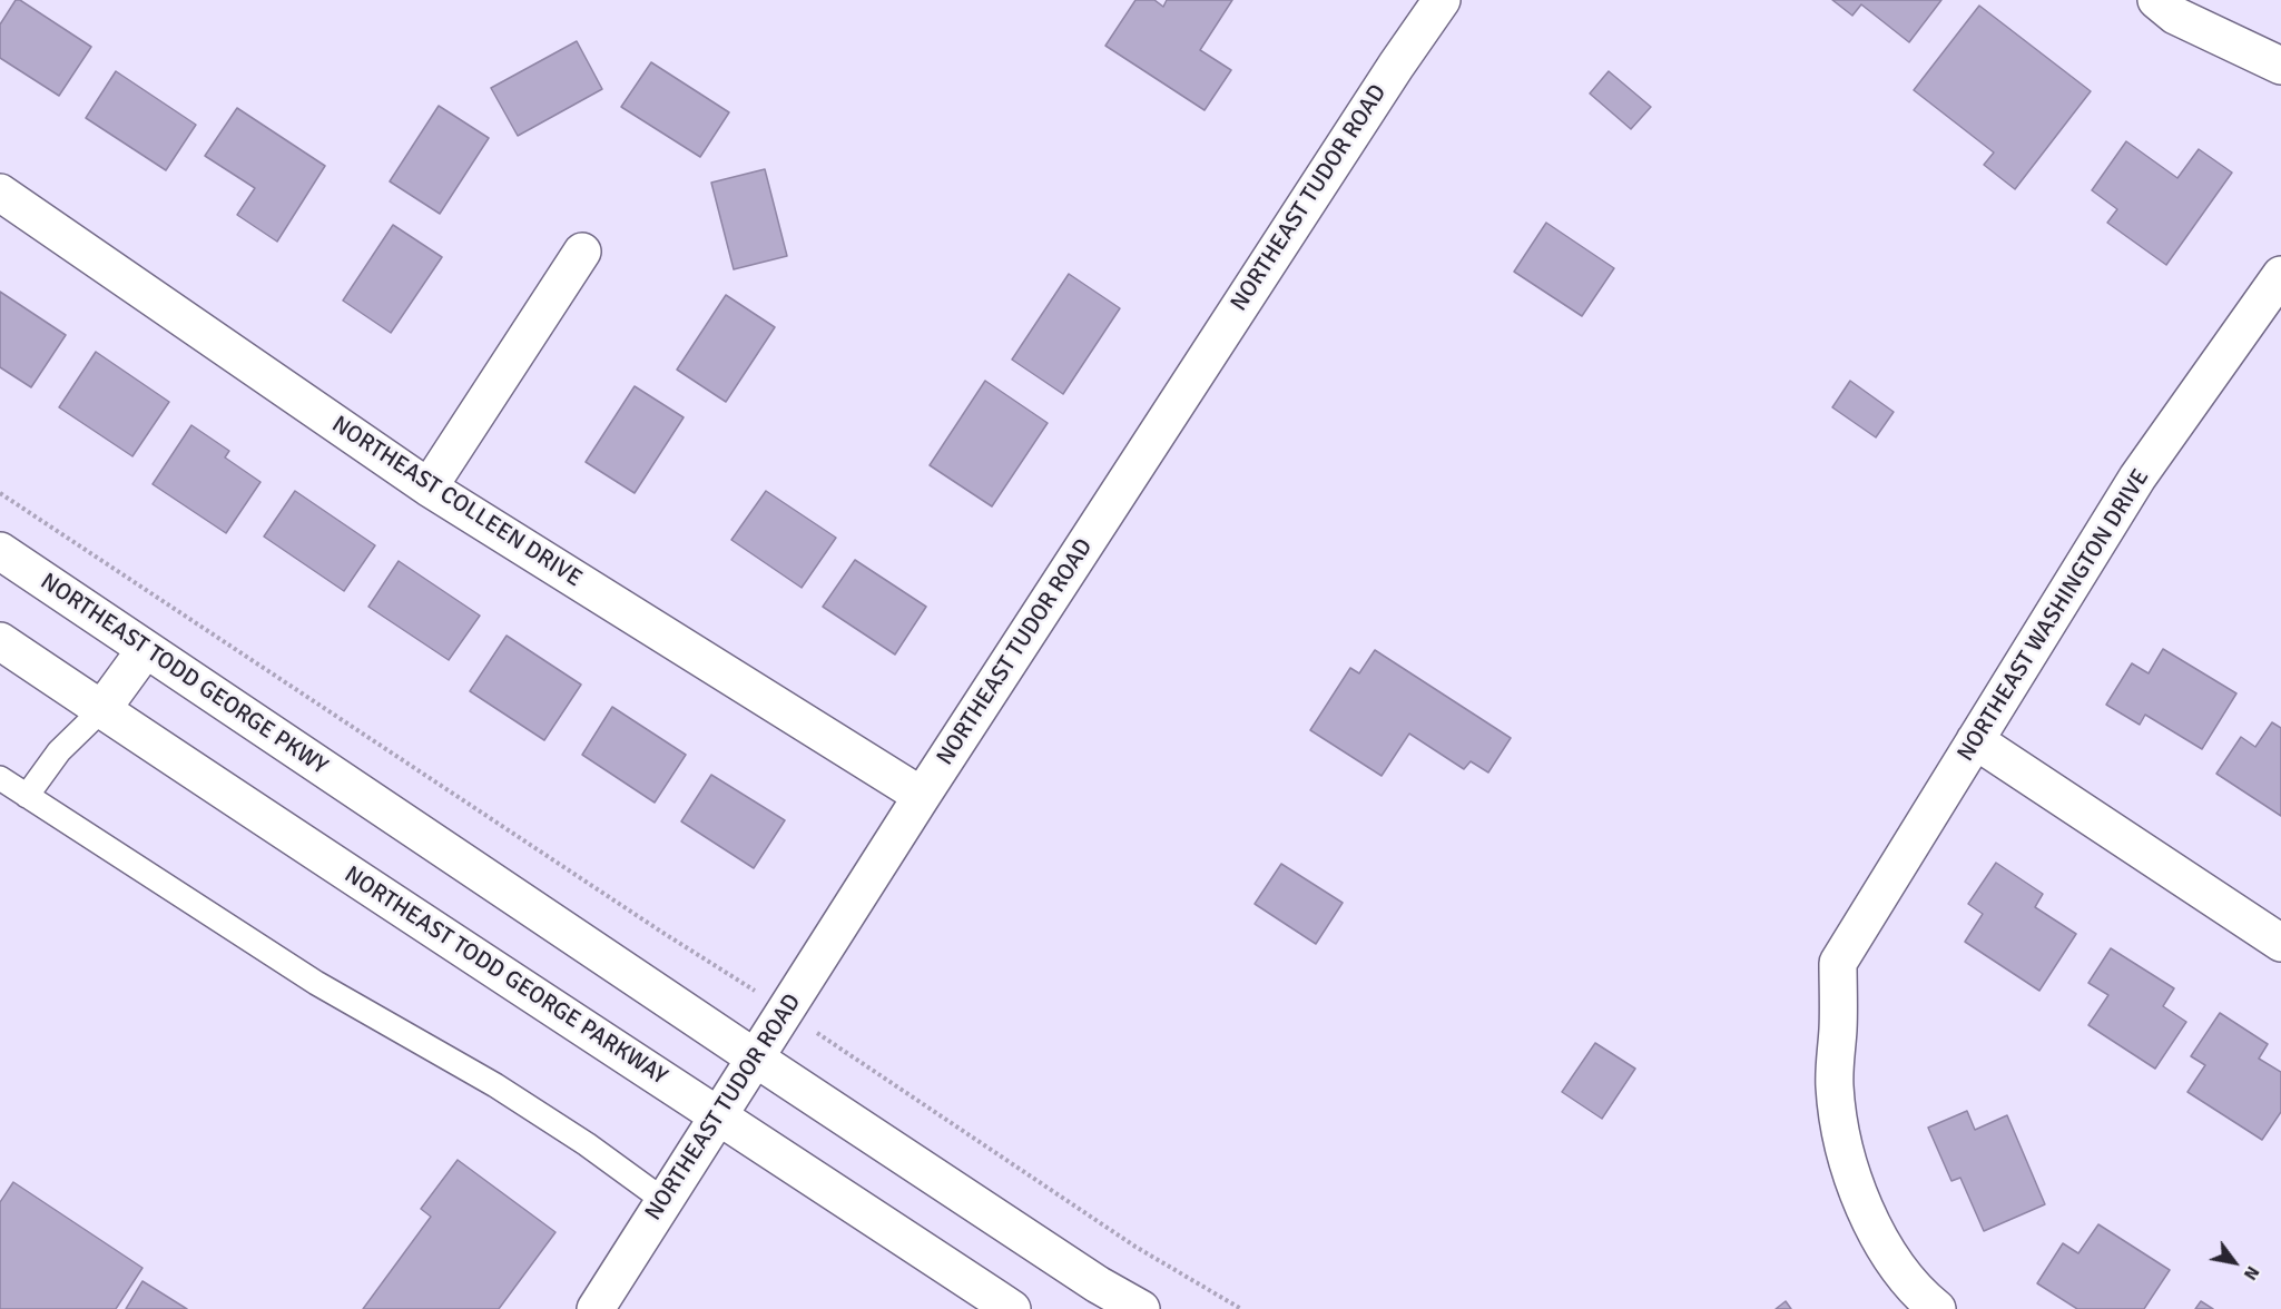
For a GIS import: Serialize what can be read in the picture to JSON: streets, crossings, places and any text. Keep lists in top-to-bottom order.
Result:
{
  "streets": {
    "street": [
      "NORTHEAST TUDOR ROAD",
      "NORTHEAST COLLEEN DRIVE",
      "NORTHEAST WASHINGTON DRIVE",
      "NORTHEAST TODD GEORGE PKWY",
      "NORTHEAST TODD GEORGE PARKWAY"
    ]
  },
  "crossings": [
    ["NORTHEAST TUDOR ROAD", "NORTHEAST COLLEEN DRIVE"],
    ["NORTHEAST TUDOR ROAD", "NORTHEAST TODD GEORGE PKWY"],
    ["NORTHEAST TUDOR ROAD", "NORTHEAST TODD GEORGE PARKWAY"]
  ],
  "north": "bottom right"
}
